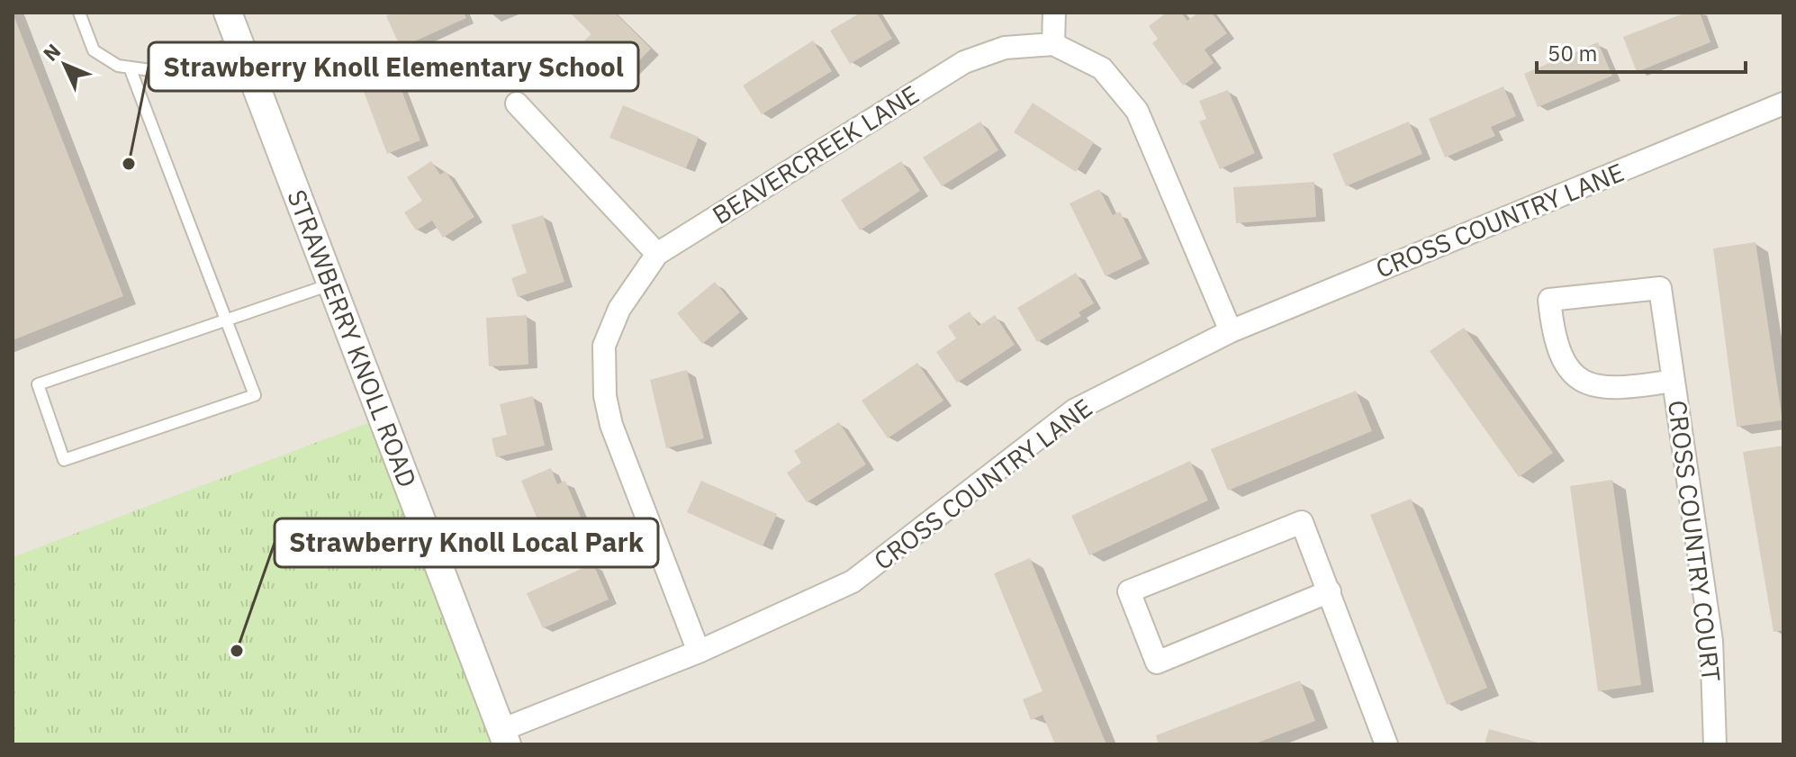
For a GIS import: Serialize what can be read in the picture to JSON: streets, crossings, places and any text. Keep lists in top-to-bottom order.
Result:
{
  "streets": {
    "street": [
      "BEAVERCREEK LANE",
      "CROSS COUNTRY LANE",
      "STRAWBERRY KNOLL ROAD",
      "CROSS COUNTRY COURT"
    ]
  },
  "crossings": [
    ["BEAVERCREEK LANE", "CROSS COUNTRY LANE"],
    ["CROSS COUNTRY LANE", "STRAWBERRY KNOLL ROAD"]
  ],
  "places": ["Strawberry Knoll Elementary School", "Strawberry Knoll Local Park"],
  "scale_bar": "50 m",
  "north": "top left"
}
